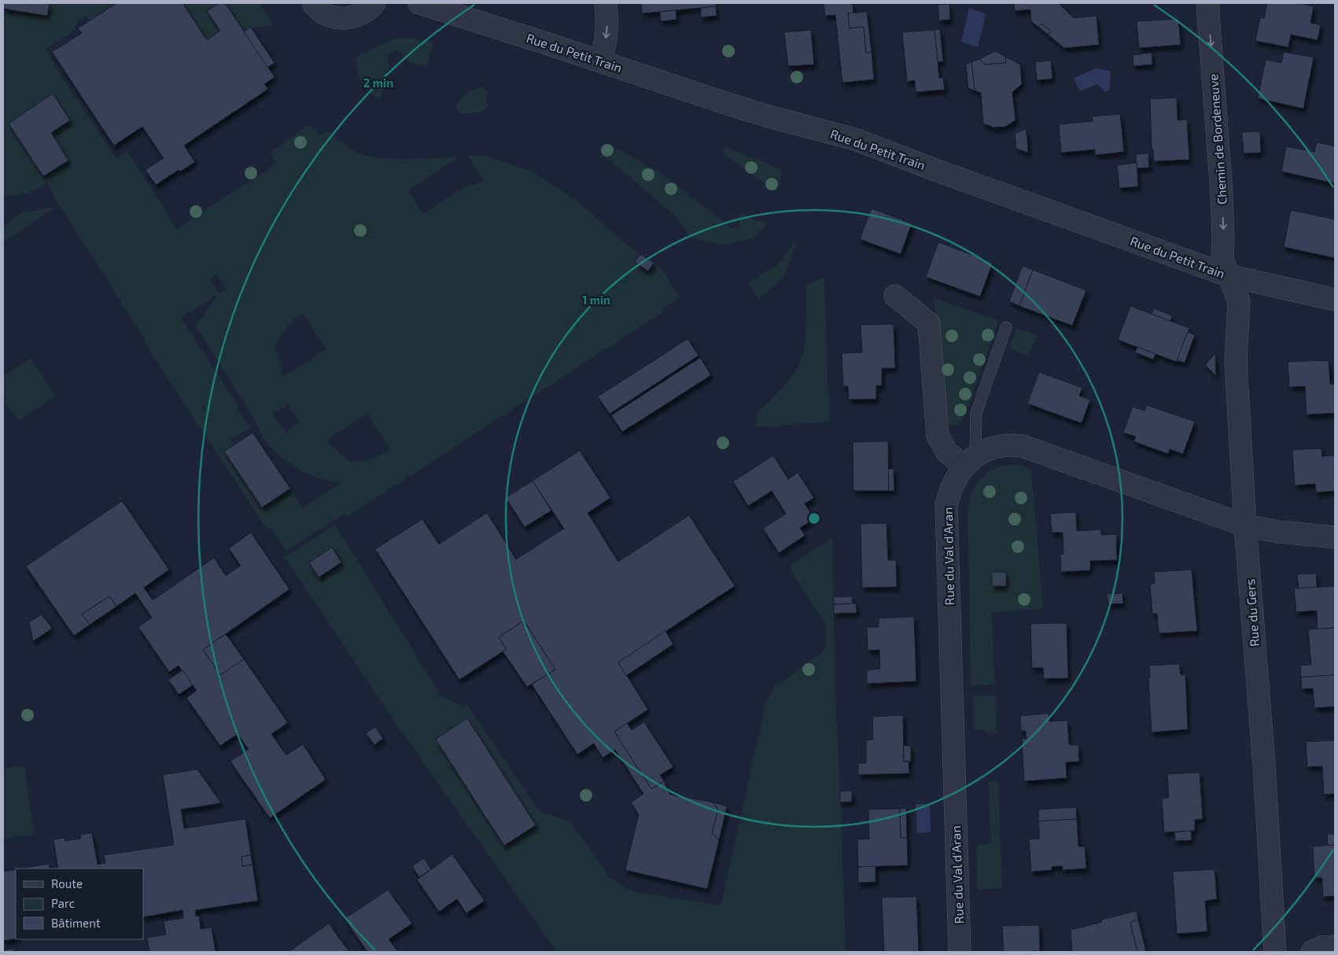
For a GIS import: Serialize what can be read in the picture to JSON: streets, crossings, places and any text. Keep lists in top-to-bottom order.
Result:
{
  "streets": {
    "street": [
      "Rue du Petit Train",
      "Chemin de Bordeneuve",
      "Rue du Val d'Aran",
      "Rue du Gers"
    ]
  },
  "crossings": [
    ["Rue du Petit Train", "Chemin de Bordeneuve"],
    ["Rue du Petit Train", "Rue du Gers"],
    ["Chemin de Bordeneuve", "Rue du Gers"]
  ],
  "one_way": ["Chemin de Bordeneuve"],
  "legend": ["Route", "Parc", "Bâtiment"],
  "rings": ["2 min", "1 min"]
}
